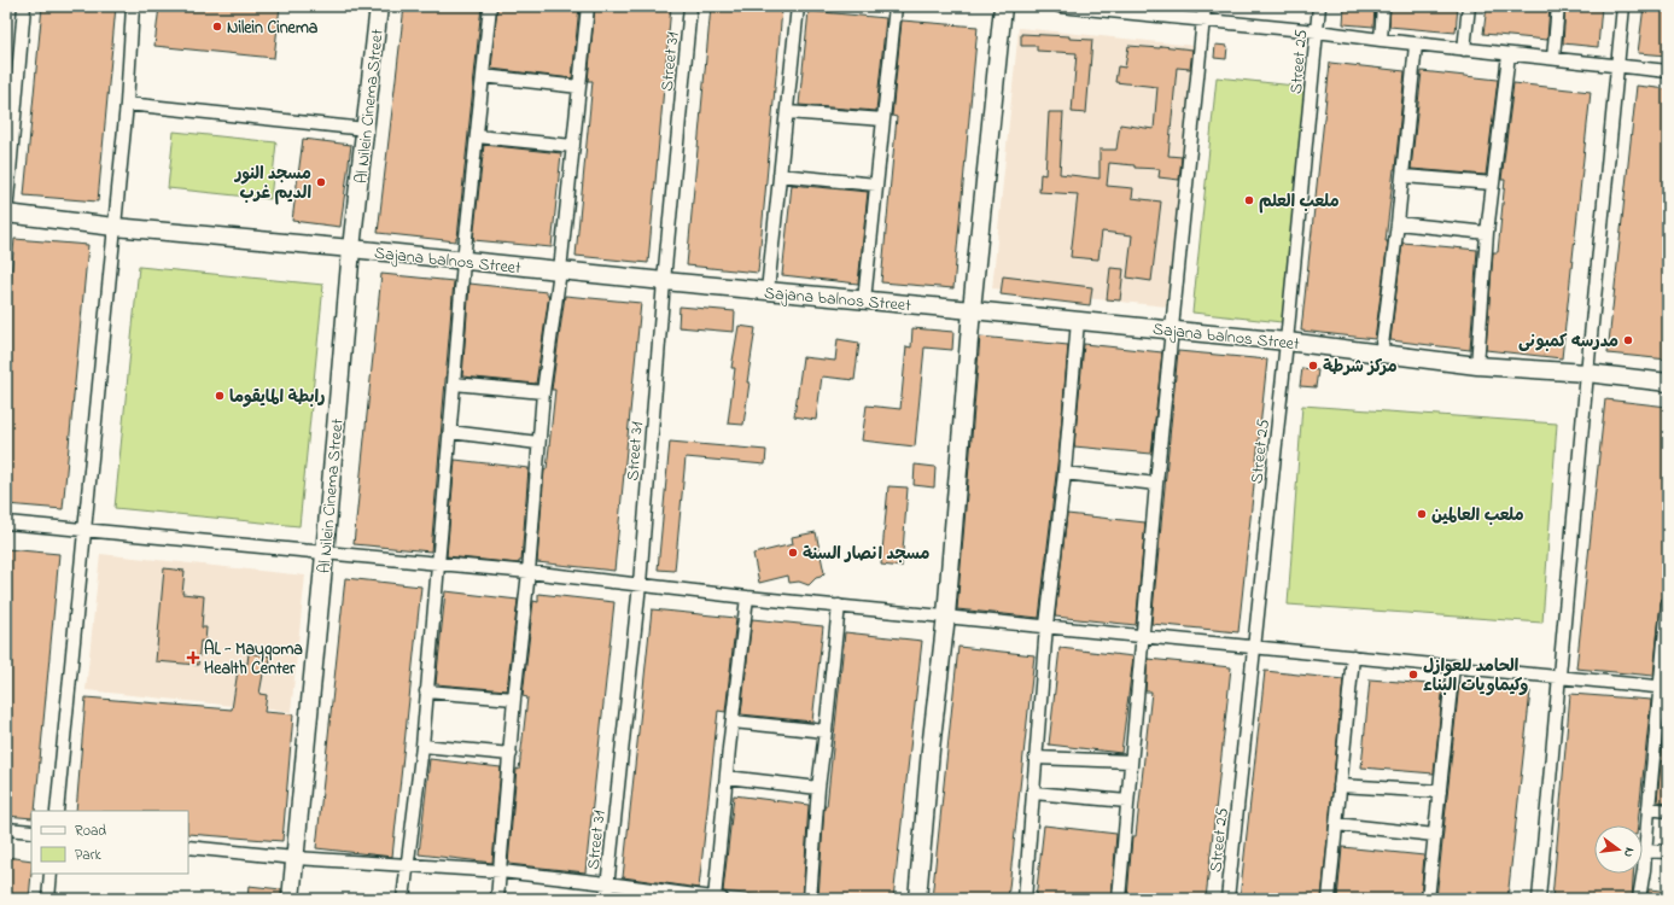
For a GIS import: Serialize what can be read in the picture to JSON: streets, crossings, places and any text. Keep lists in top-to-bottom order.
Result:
{
  "streets": {
    "street": [
      "Street 31",
      "Street 25",
      "Al Nilein Cinema Street",
      "Sajana balnos Street"
    ]
  },
  "crossings": [
    ["Street 31", "Sajana balnos Street"],
    ["Street 25", "Sajana balnos Street"],
    ["Al Nilein Cinema Street", "Sajana balnos Street"]
  ],
  "places": {
    "other": [
      "Nilein Cinema",
      "مسجد النور الديم غرب",
      "ملعب العلم",
      "مدرسه كمبونى",
      "مركز شرطة",
      "رابطة المايقوما",
      "ملعب العالمين",
      "مسجد انصار السنة",
      "الحامد للعوازل وكيماويات البناء"
    ],
    "health": ["AL - Mayqoma Health Center"]
  },
  "legend": ["Road", "Park"],
  "north": "right"
}
